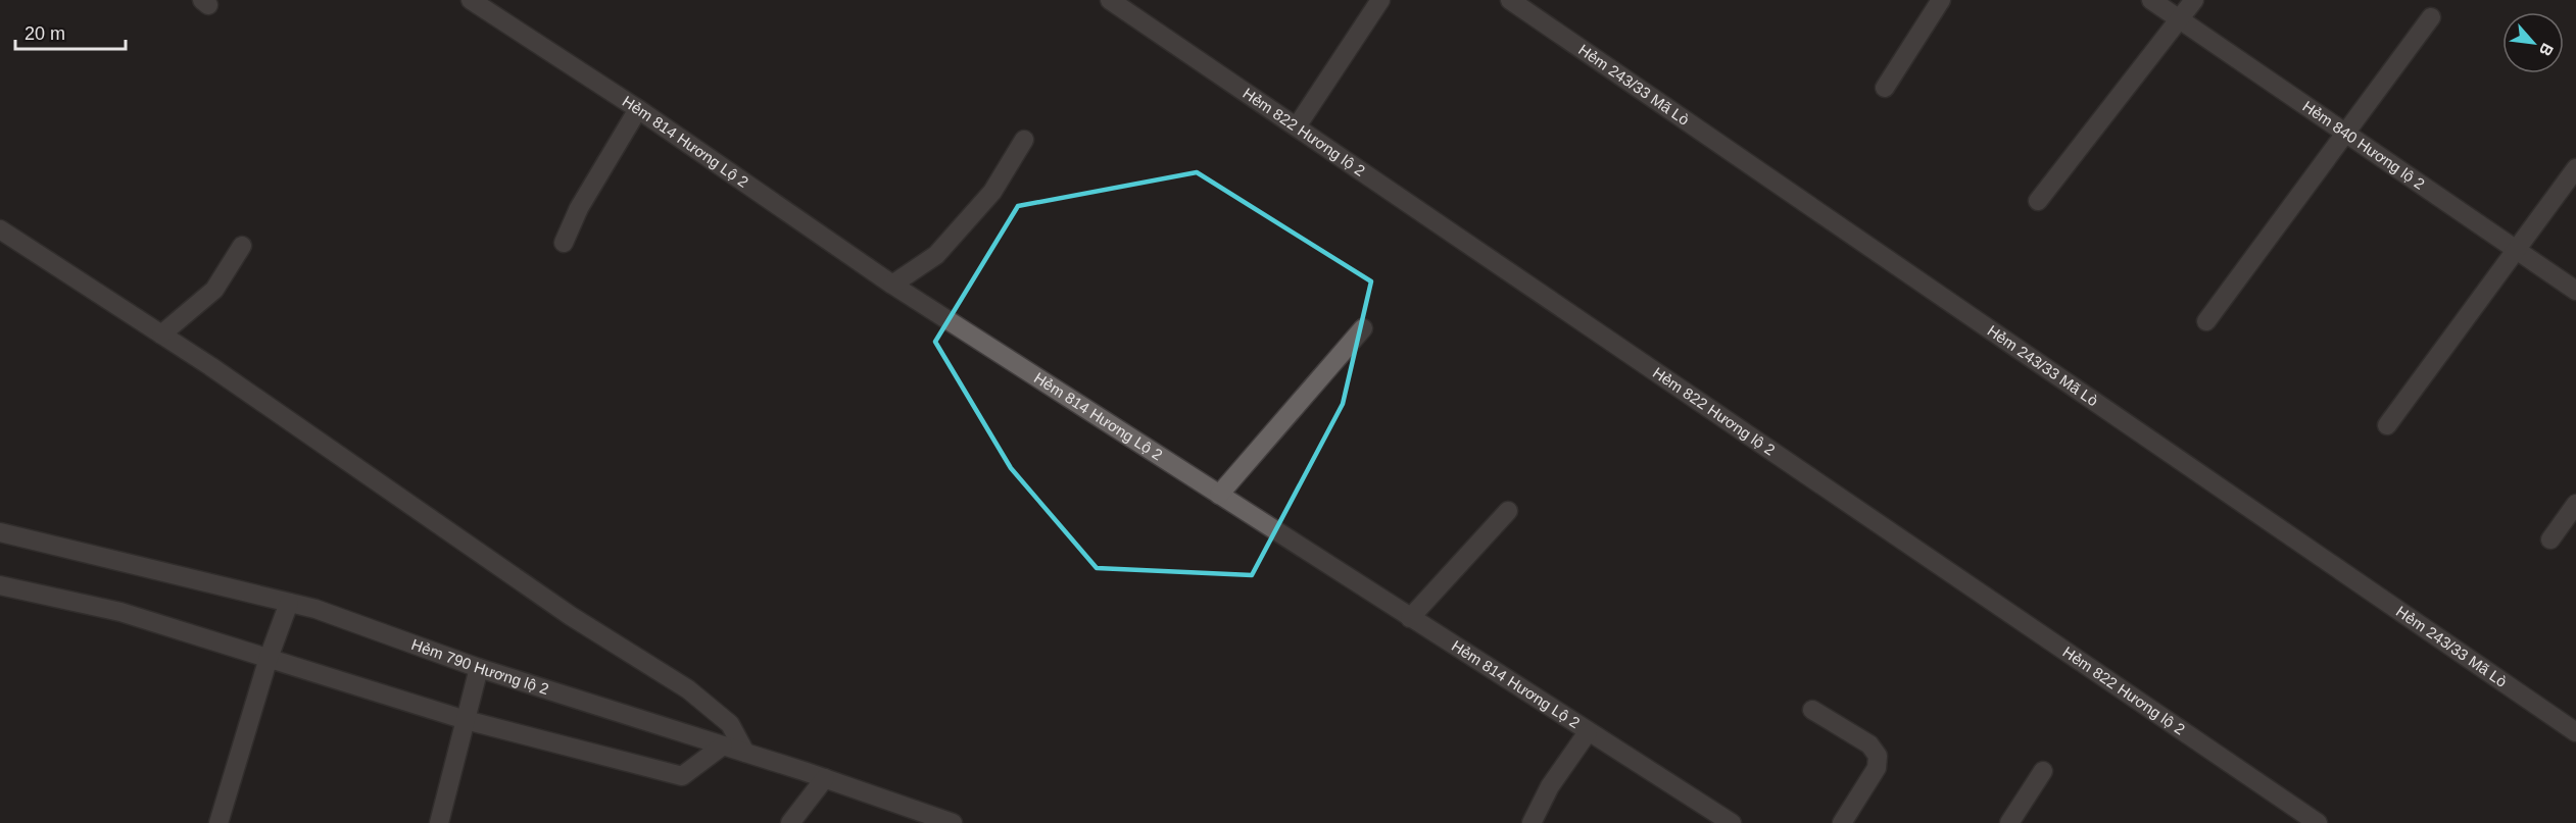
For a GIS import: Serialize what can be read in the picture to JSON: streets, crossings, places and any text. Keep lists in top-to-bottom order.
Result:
{
  "streets": {
    "street": [
      "Hẻm 243/33 Mã Lò",
      "Hẻm 822 Hương lộ 2",
      "Hẻm 814 Hương Lộ 2",
      "Hẻm 840 Hương lộ 2",
      "Hẻm 790 Hương lộ 2"
    ]
  },
  "scale_bar": "20 m",
  "north": "bottom right"
}
